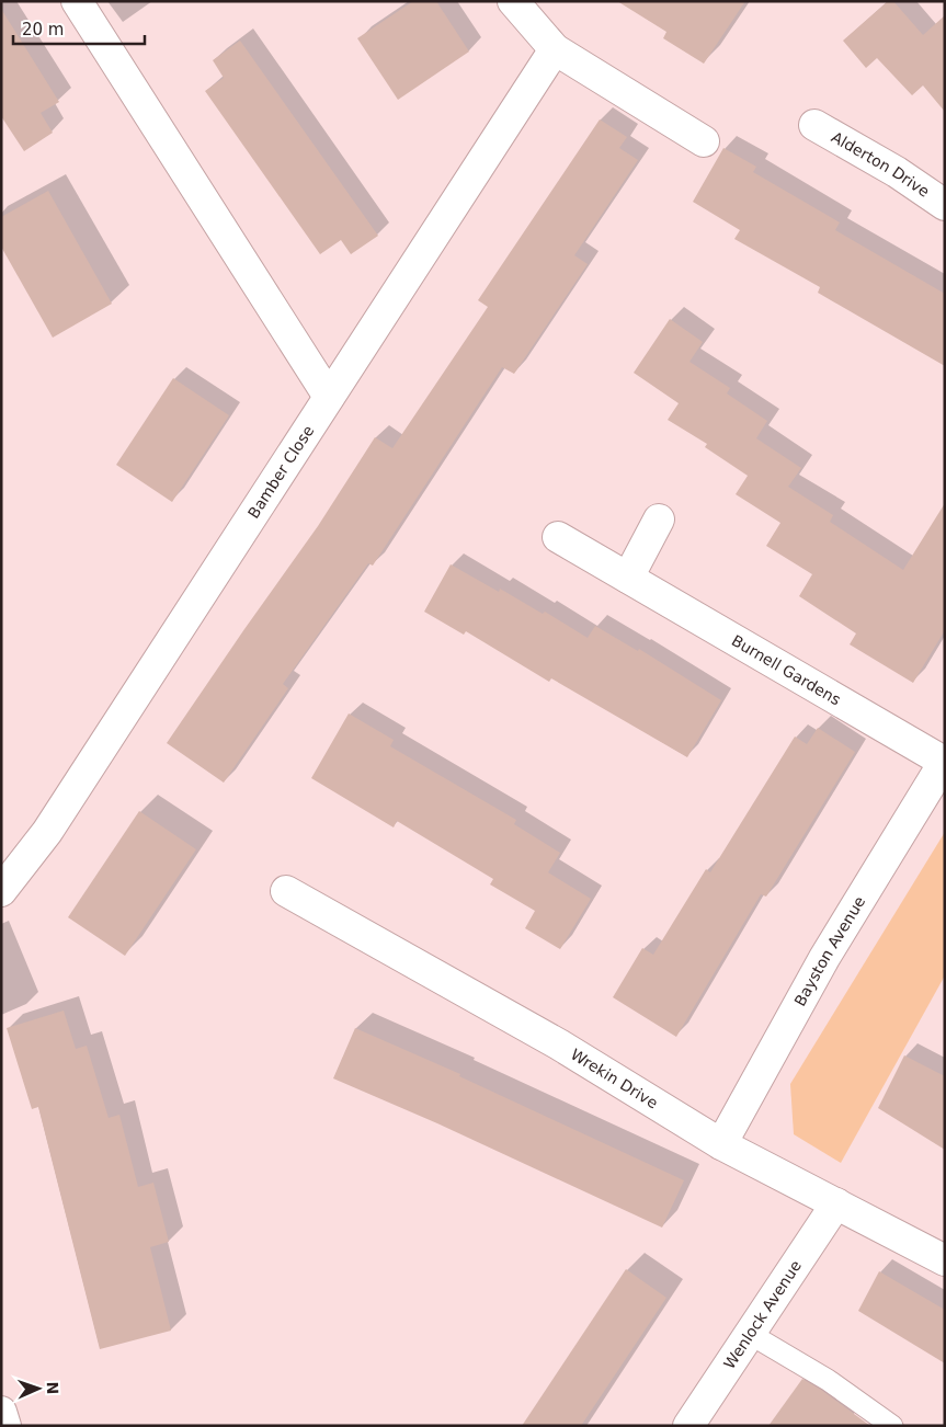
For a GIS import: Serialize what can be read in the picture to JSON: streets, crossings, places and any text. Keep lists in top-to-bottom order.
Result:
{
  "streets": {
    "street": [
      "Alderton Drive",
      "Bamber Close",
      "Burnell Gardens",
      "Bayston Avenue",
      "Wrekin Drive",
      "Wenlock Avenue"
    ]
  },
  "crossings": [
    ["Burnell Gardens", "Bayston Avenue"],
    ["Bayston Avenue", "Wrekin Drive"],
    ["Wrekin Drive", "Wenlock Avenue"]
  ],
  "scale_bar": "20 m",
  "north": "right"
}
